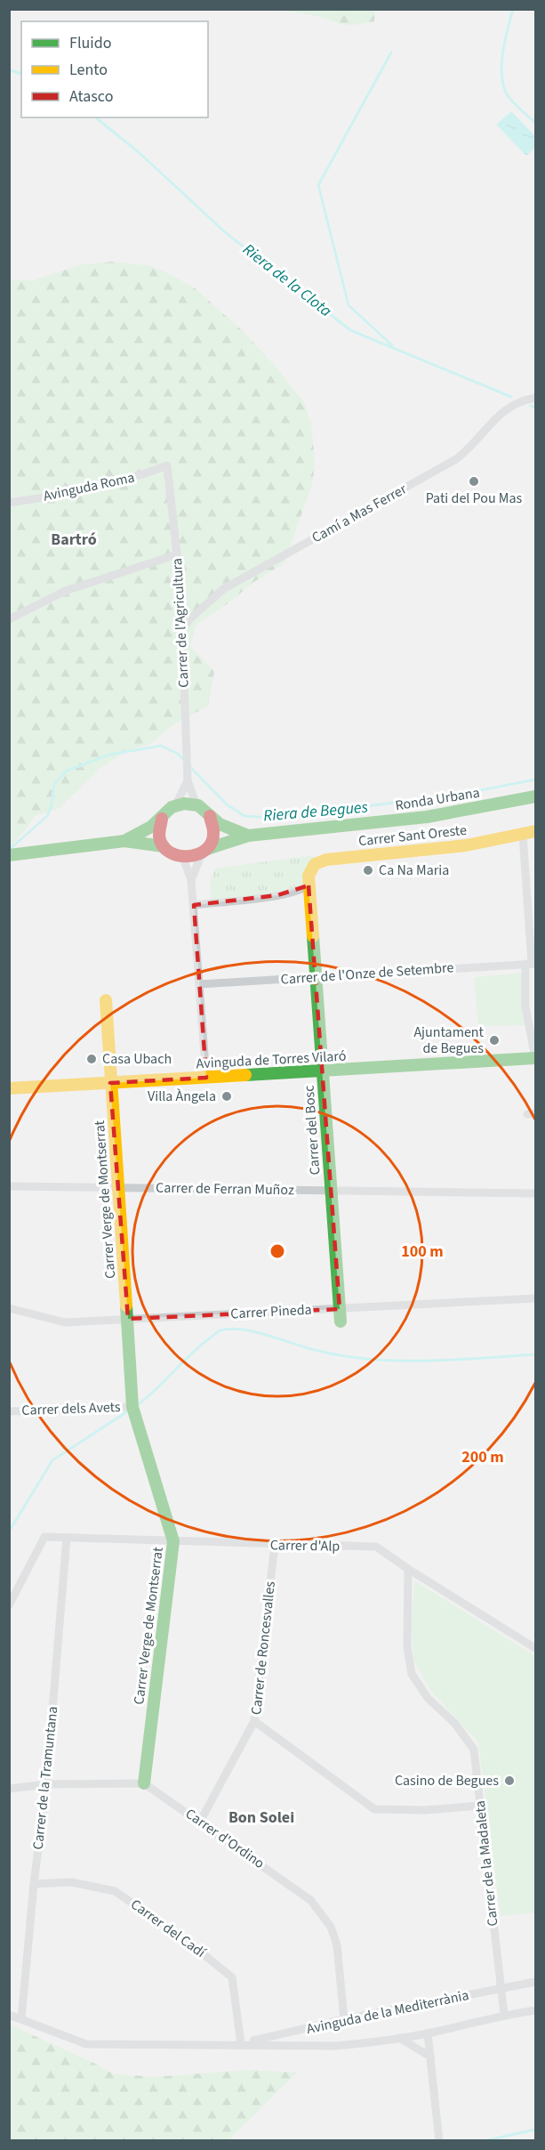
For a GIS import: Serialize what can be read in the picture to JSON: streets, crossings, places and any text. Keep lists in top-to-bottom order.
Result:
{
  "streets": {
    "street": [
      "Avinguda Roma",
      "Camí a Mas Ferrer",
      "Carrer de l'Agricultura",
      "Ronda Urbana",
      "Carrer Sant Oreste",
      "Carrer de l'Onze de Setembre",
      "Avinguda de Torres Vilaró",
      "Carrer del Bosc",
      "Carrer de Ferran Muñoz",
      "Carrer Verge de Montserrat",
      "Carrer Pineda",
      "Carrer dels Avets",
      "Carrer d'Alp",
      "Carrer de Roncesvalles",
      "Carrer de la Tramuntana",
      "Carrer d'Ordino",
      "Carrer de la Madaleta",
      "Carrer del Cadí",
      "Avinguda de la Mediterrània"
    ]
  },
  "crossings": [
    ["Avinguda Roma", "Carrer de l'Agricultura"],
    ["Camí a Mas Ferrer", "Carrer de l'Agricultura"],
    ["Carrer de l'Agricultura", "Ronda Urbana"],
    ["Carrer Sant Oreste", "Carrer del Bosc"],
    ["Carrer de l'Onze de Setembre", "Carrer del Bosc"],
    ["Avinguda de Torres Vilaró", "Carrer del Bosc"],
    ["Avinguda de Torres Vilaró", "Carrer Verge de Montserrat"],
    ["Carrer del Bosc", "Carrer de Ferran Muñoz"],
    ["Carrer del Bosc", "Carrer Pineda"],
    ["Carrer de Ferran Muñoz", "Carrer Verge de Montserrat"],
    ["Carrer Verge de Montserrat", "Carrer Pineda"],
    ["Carrer Verge de Montserrat", "Carrer dels Avets"],
    ["Carrer Verge de Montserrat", "Carrer d'Alp"],
    ["Carrer Verge de Montserrat", "Carrer d'Ordino"],
    ["Carrer d'Alp", "Carrer de Roncesvalles"],
    ["Carrer d'Alp", "Carrer de la Tramuntana"],
    ["Carrer d'Alp", "Carrer de la Madaleta"],
    ["Carrer de Roncesvalles", "Carrer de la Madaleta"],
    ["Carrer de la Tramuntana", "Carrer del Cadí"],
    ["Carrer de la Tramuntana", "Avinguda de la Mediterrània"],
    ["Carrer d'Ordino", "Avinguda de la Mediterrània"],
    ["Carrer de la Madaleta", "Avinguda de la Mediterrània"],
    ["Carrer del Cadí", "Avinguda de la Mediterrània"]
  ],
  "districts": ["Bartró", "Bon Solei"],
  "water": ["Riera de la Clota", "Riera de Begues"],
  "places": [
    "Pati del Pou Mas",
    "Ca Na Maria",
    "Ajuntament de Begues",
    "Casa Ubach",
    "Villa Àngela",
    "Casino de Begues"
  ],
  "legend": ["Fluido", "Lento", "Atasco"],
  "rings": ["100 m", "200 m"]
}
